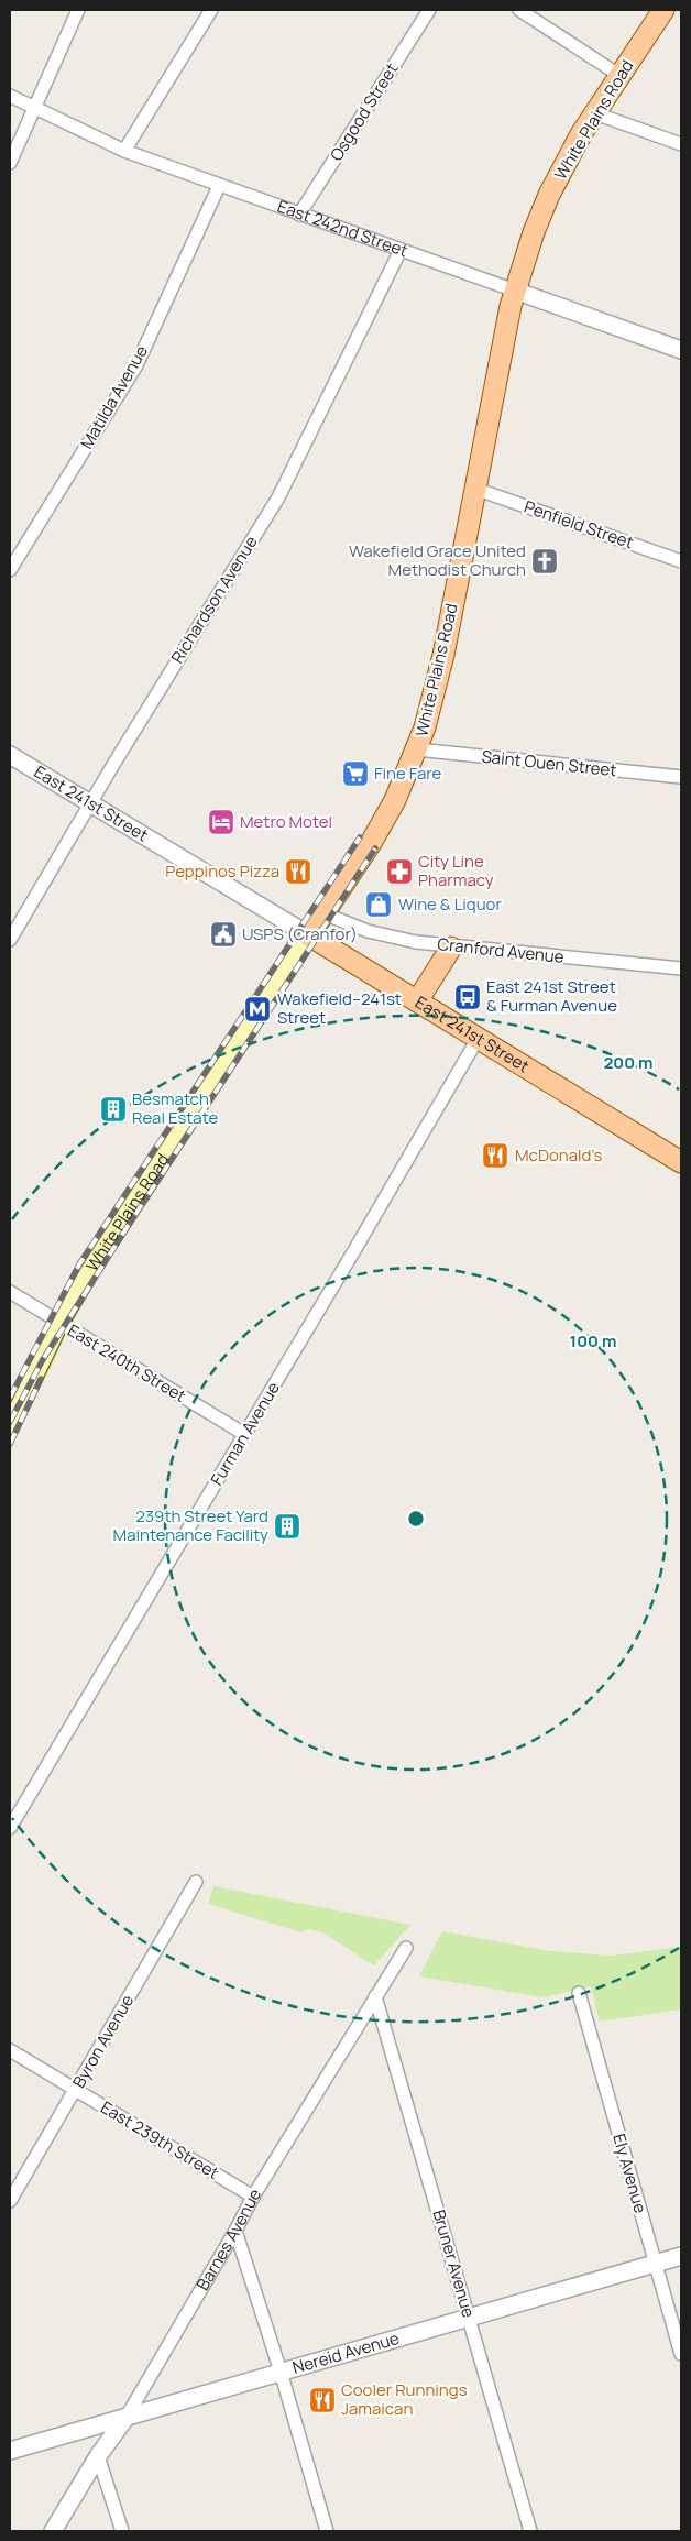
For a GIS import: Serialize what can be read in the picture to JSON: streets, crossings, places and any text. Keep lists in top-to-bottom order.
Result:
{
  "streets": {
    "main road": ["White Plains Road", "East 241st Street"],
    "street": [
      "Osgood Street",
      "East 242nd Street",
      "Matilda Avenue",
      "Penfield Street",
      "Richardson Avenue",
      "Saint Ouen Street",
      "Cranford Avenue",
      "East 240th Street",
      "Furman Avenue",
      "Byron Avenue",
      "East 239th Street",
      "Ely Avenue",
      "Barnes Avenue",
      "Bruner Avenue",
      "Nereid Avenue"
    ]
  },
  "crossings": [
    ["Osgood Street", "East 242nd Street"],
    ["White Plains Road", "East 242nd Street"],
    ["White Plains Road", "Penfield Street"],
    ["White Plains Road", "Saint Ouen Street"],
    ["White Plains Road", "East 241st Street"],
    ["White Plains Road", "Cranford Avenue"],
    ["White Plains Road", "East 240th Street"],
    ["East 242nd Street", "Matilda Avenue"],
    ["East 242nd Street", "Richardson Avenue"],
    ["Richardson Avenue", "East 241st Street"],
    ["East 241st Street", "Furman Avenue"],
    ["East 240th Street", "Furman Avenue"],
    ["Byron Avenue", "East 239th Street"],
    ["East 239th Street", "Barnes Avenue"],
    ["Ely Avenue", "Nereid Avenue"],
    ["Barnes Avenue", "Bruner Avenue"],
    ["Barnes Avenue", "Nereid Avenue"],
    ["Bruner Avenue", "Nereid Avenue"]
  ],
  "places": {
    "church": ["Wakefield Grace United Methodist Church"],
    "supermarket": ["Fine Fare"],
    "hotel": ["Metro Motel"],
    "restaurant": ["Peppinos Pizza", "McDonald's", "Cooler Runnings Jamaican"],
    "pharmacy": ["City Line Pharmacy"],
    "shop": ["Wine & Liquor"],
    "public building": ["USPS (Cranfor)"],
    "bus stop": ["East 241st Street & Furman Avenue"],
    "metro station": ["Wakefield–241st Street"],
    "building": ["Besmatch Real Estate", "239th Street Yard Maintenance Facility"]
  },
  "rings": ["200 m", "100 m"]
}
